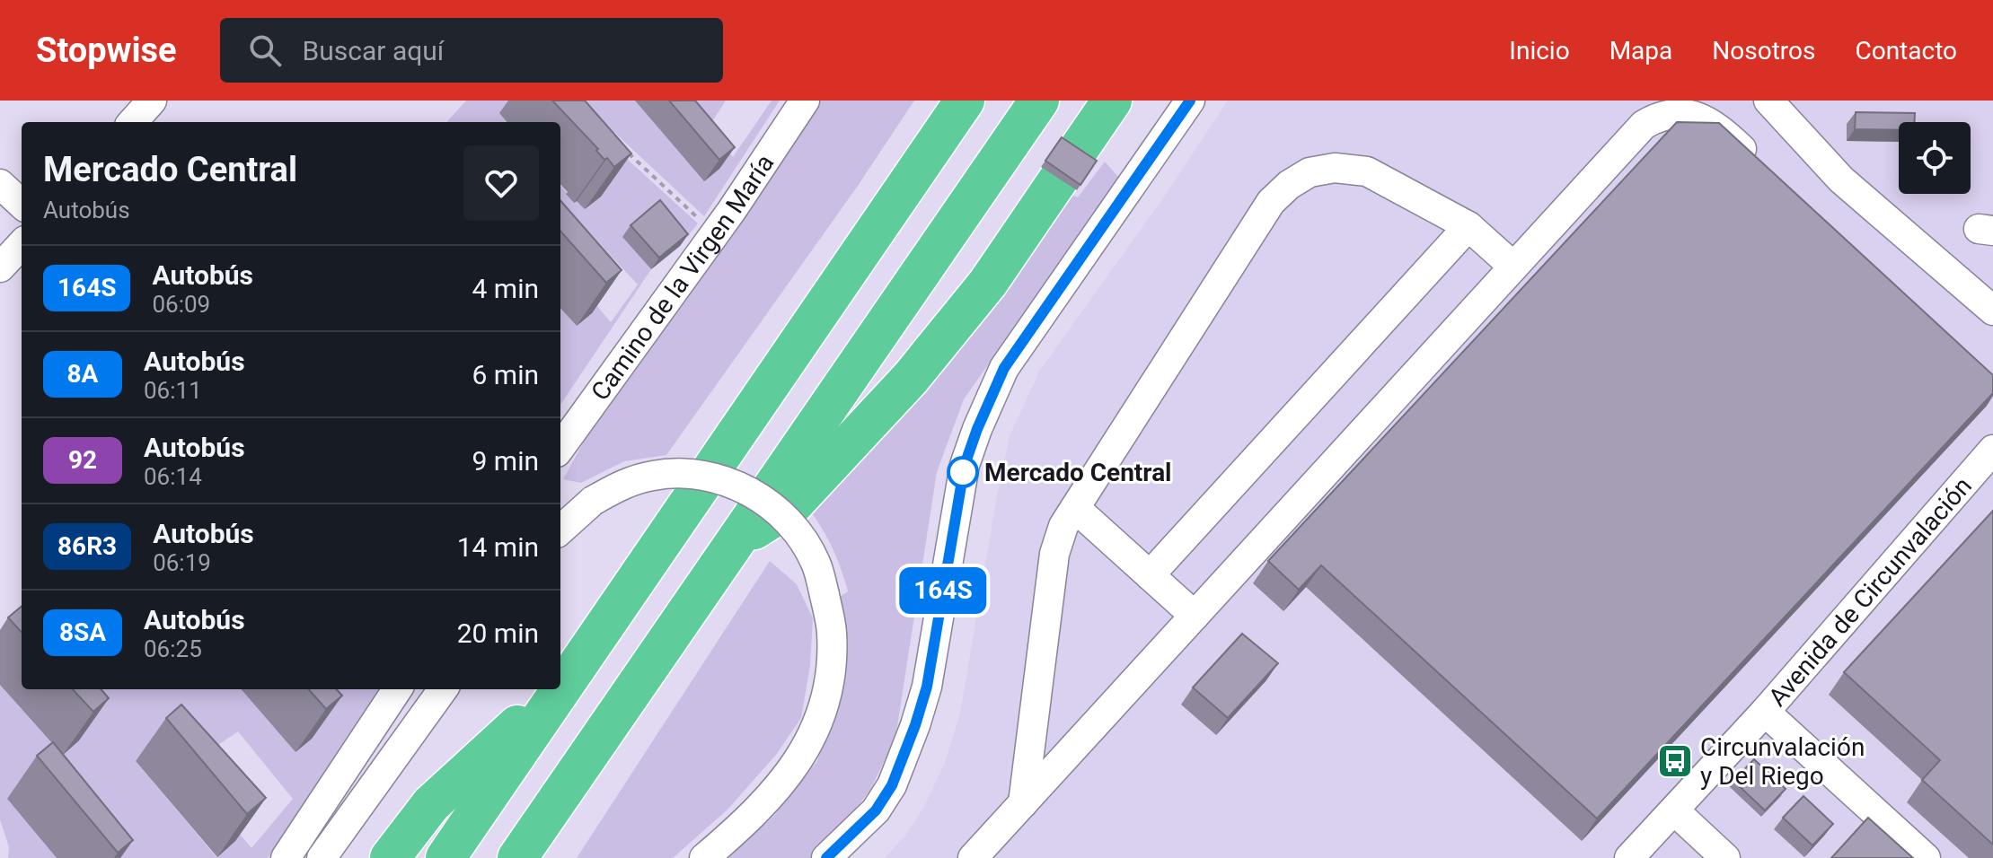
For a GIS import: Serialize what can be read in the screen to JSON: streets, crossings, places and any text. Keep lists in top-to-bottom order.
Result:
{
  "streets": {
    "street": ["Camino de la Virgen María", "Avenida de Circunvalación"]
  },
  "places": {
    "other": ["Mercado Central"],
    "bus stop": ["Circunvalación y Del Riego"]
  },
  "lines": ["bus line 164S"],
  "page": {
    "header": "Stopwise",
    "search": "Buscar aquí",
    "nav": [
      "Inicio",
      "Mapa",
      "Nosotros",
      "Contacto"
    ],
    "on_map": "164S",
    "heading": ["Mercado Central", "Autobús"],
    "list": [
      {
        "mark": "164S",
        "name": "Autobús",
        "note": "06:09",
        "value": "4 min"
      },
      {
        "mark": "8A",
        "name": "Autobús",
        "note": "06:11",
        "value": "6 min"
      },
      {
        "mark": "92",
        "name": "Autobús",
        "note": "06:14",
        "value": "9 min"
      },
      {
        "mark": "86R3",
        "name": "Autobús",
        "note": "06:19",
        "value": "14 min"
      },
      {
        "mark": "8SA",
        "name": "Autobús",
        "note": "06:25",
        "value": "20 min"
      }
    ]
  }
}
